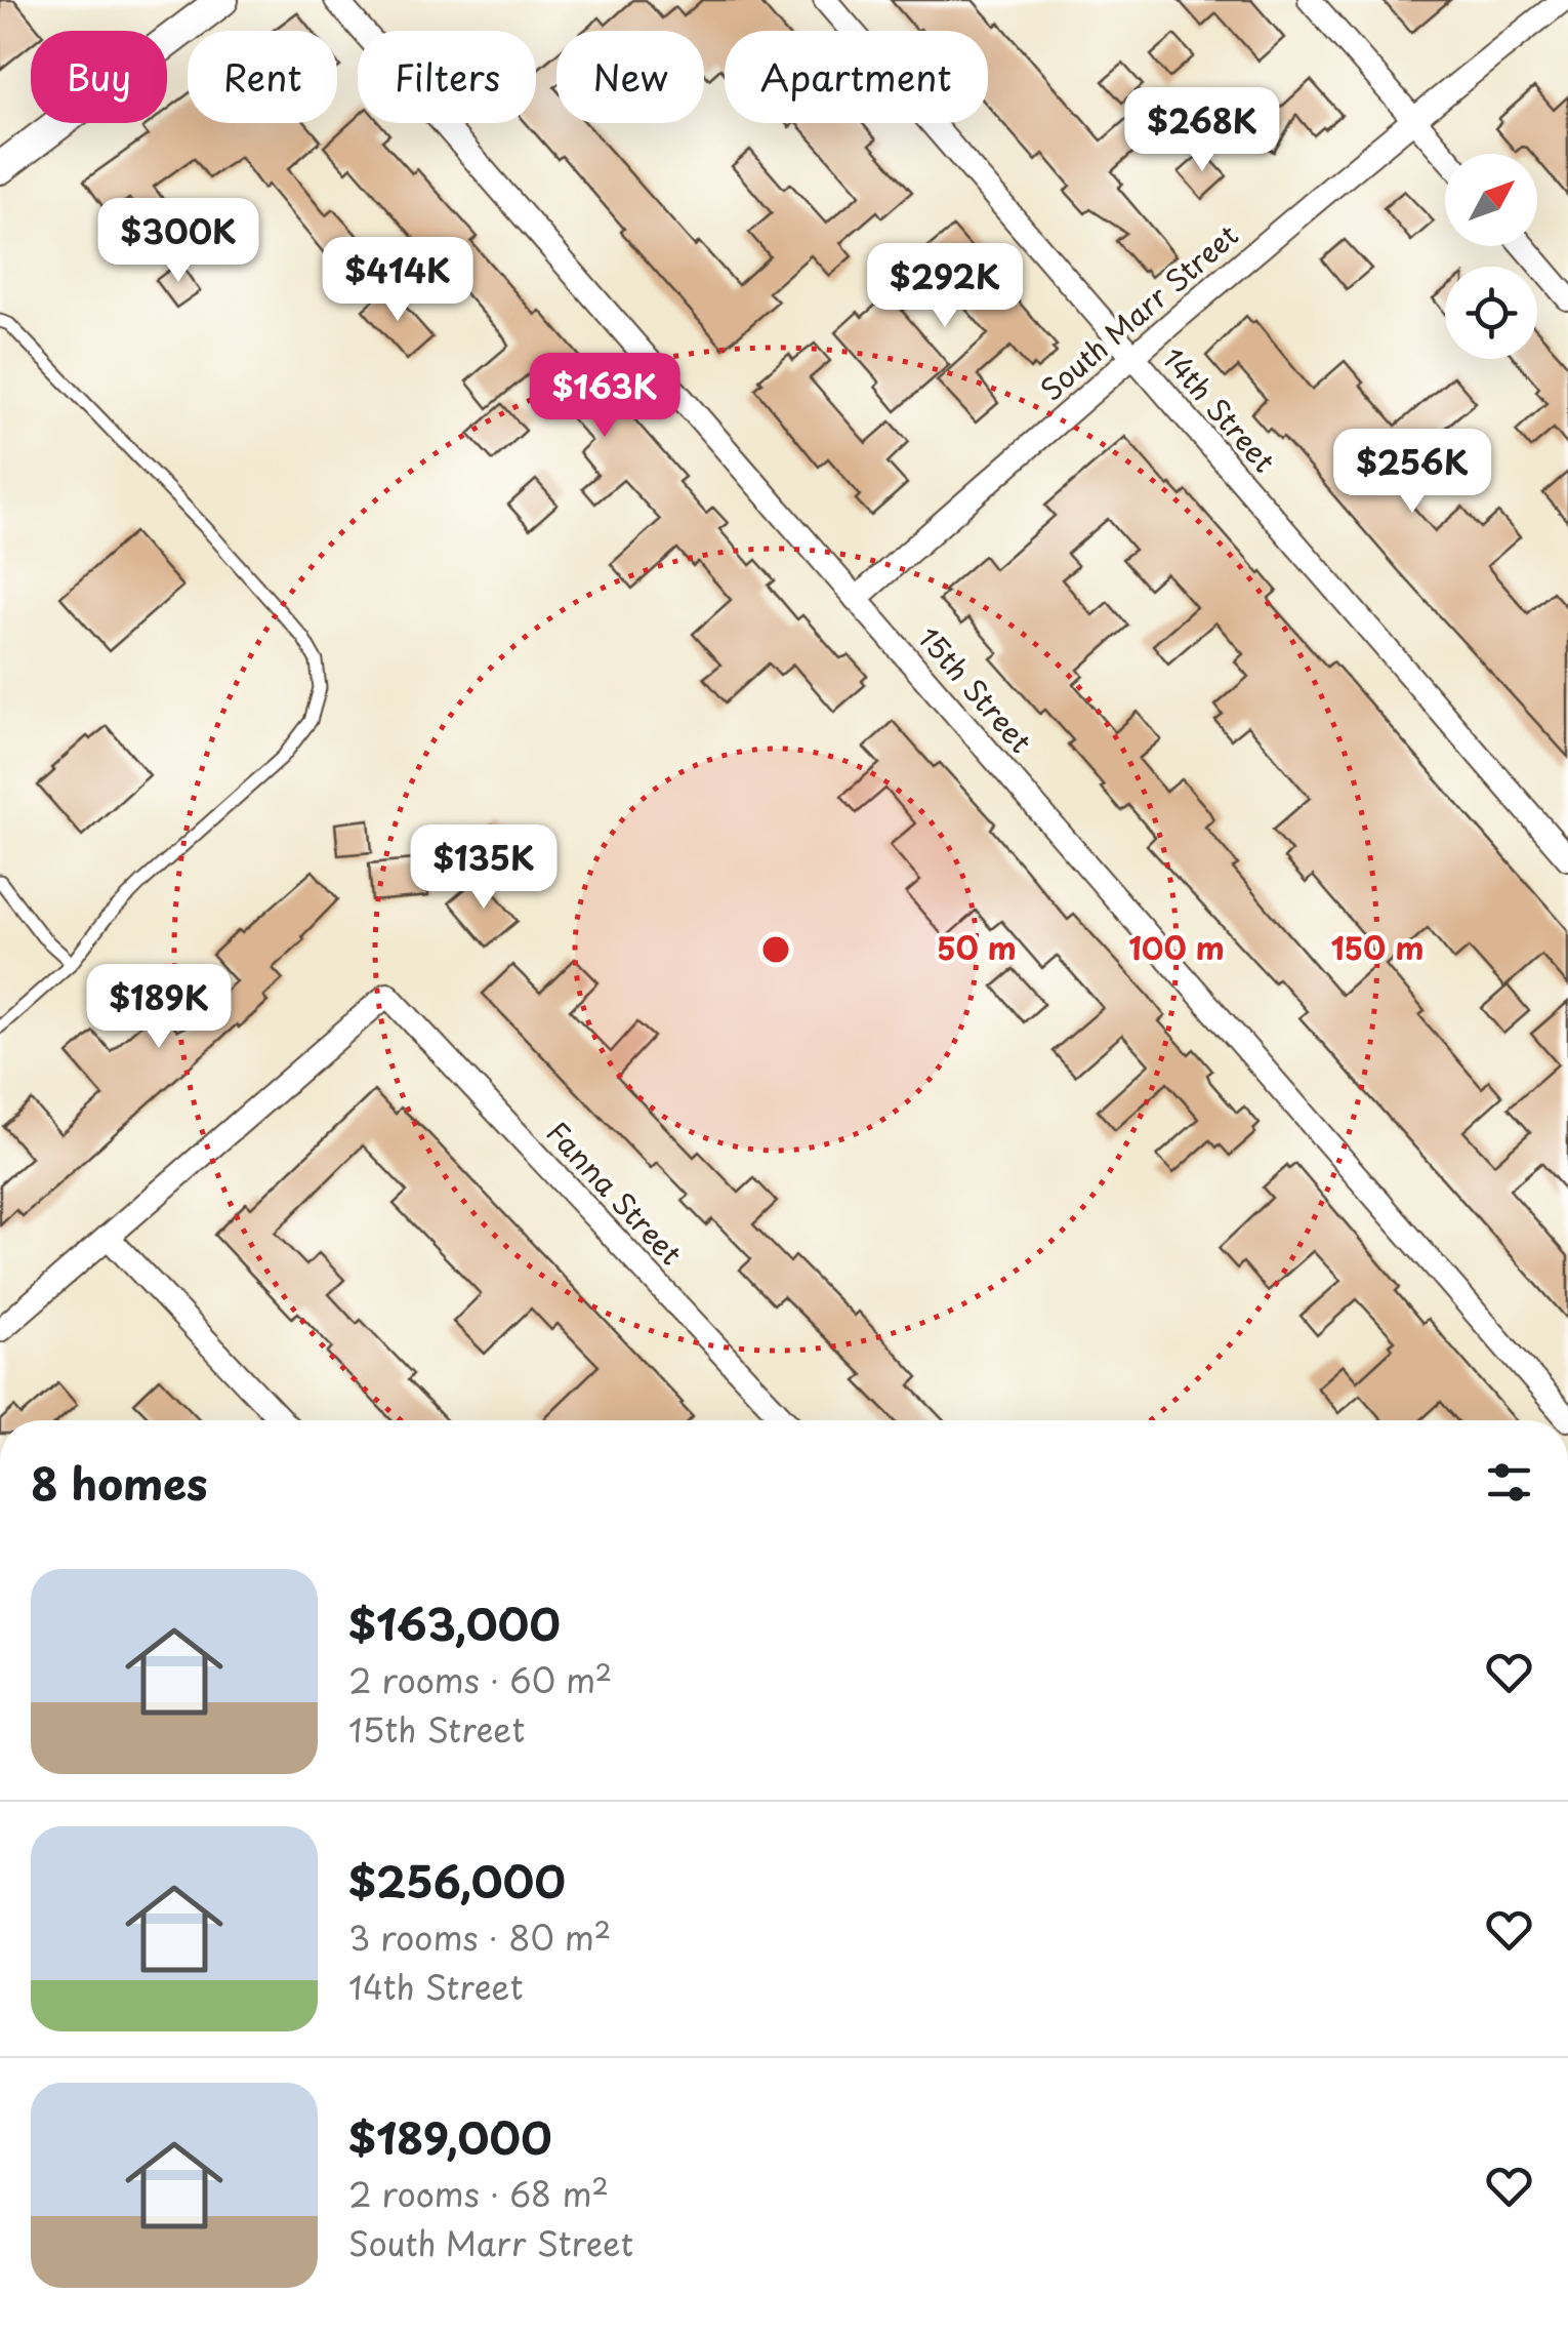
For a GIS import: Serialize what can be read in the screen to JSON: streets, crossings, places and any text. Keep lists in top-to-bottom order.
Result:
{
  "streets": {
    "street": [
      "South Marr Street",
      "14th Street",
      "15th Street",
      "Fanna Street"
    ]
  },
  "crossings": [
    ["South Marr Street", "14th Street"],
    ["South Marr Street", "15th Street"]
  ],
  "north": "top right",
  "page": {
    "chip": [
      "Buy",
      "Rent",
      "Filters",
      "New",
      "Apartment"
    ],
    "price": [
      "$268K",
      "$300K",
      "$414K",
      "$292K",
      "$163K",
      "$256K",
      "$135K",
      "$189K"
    ],
    "heading": "8 homes",
    "list": [
      {
        "name": "$163,000",
        "note": "2 rooms · 60 m² · 15th Street"
      },
      {
        "name": "$256,000",
        "note": "3 rooms · 80 m² · 14th Street"
      },
      {
        "name": "$189,000",
        "note": "2 rooms · 68 m² · South Marr Street"
      }
    ]
  },
  "rings": ["50 m", "100 m", "150 m"]
}
